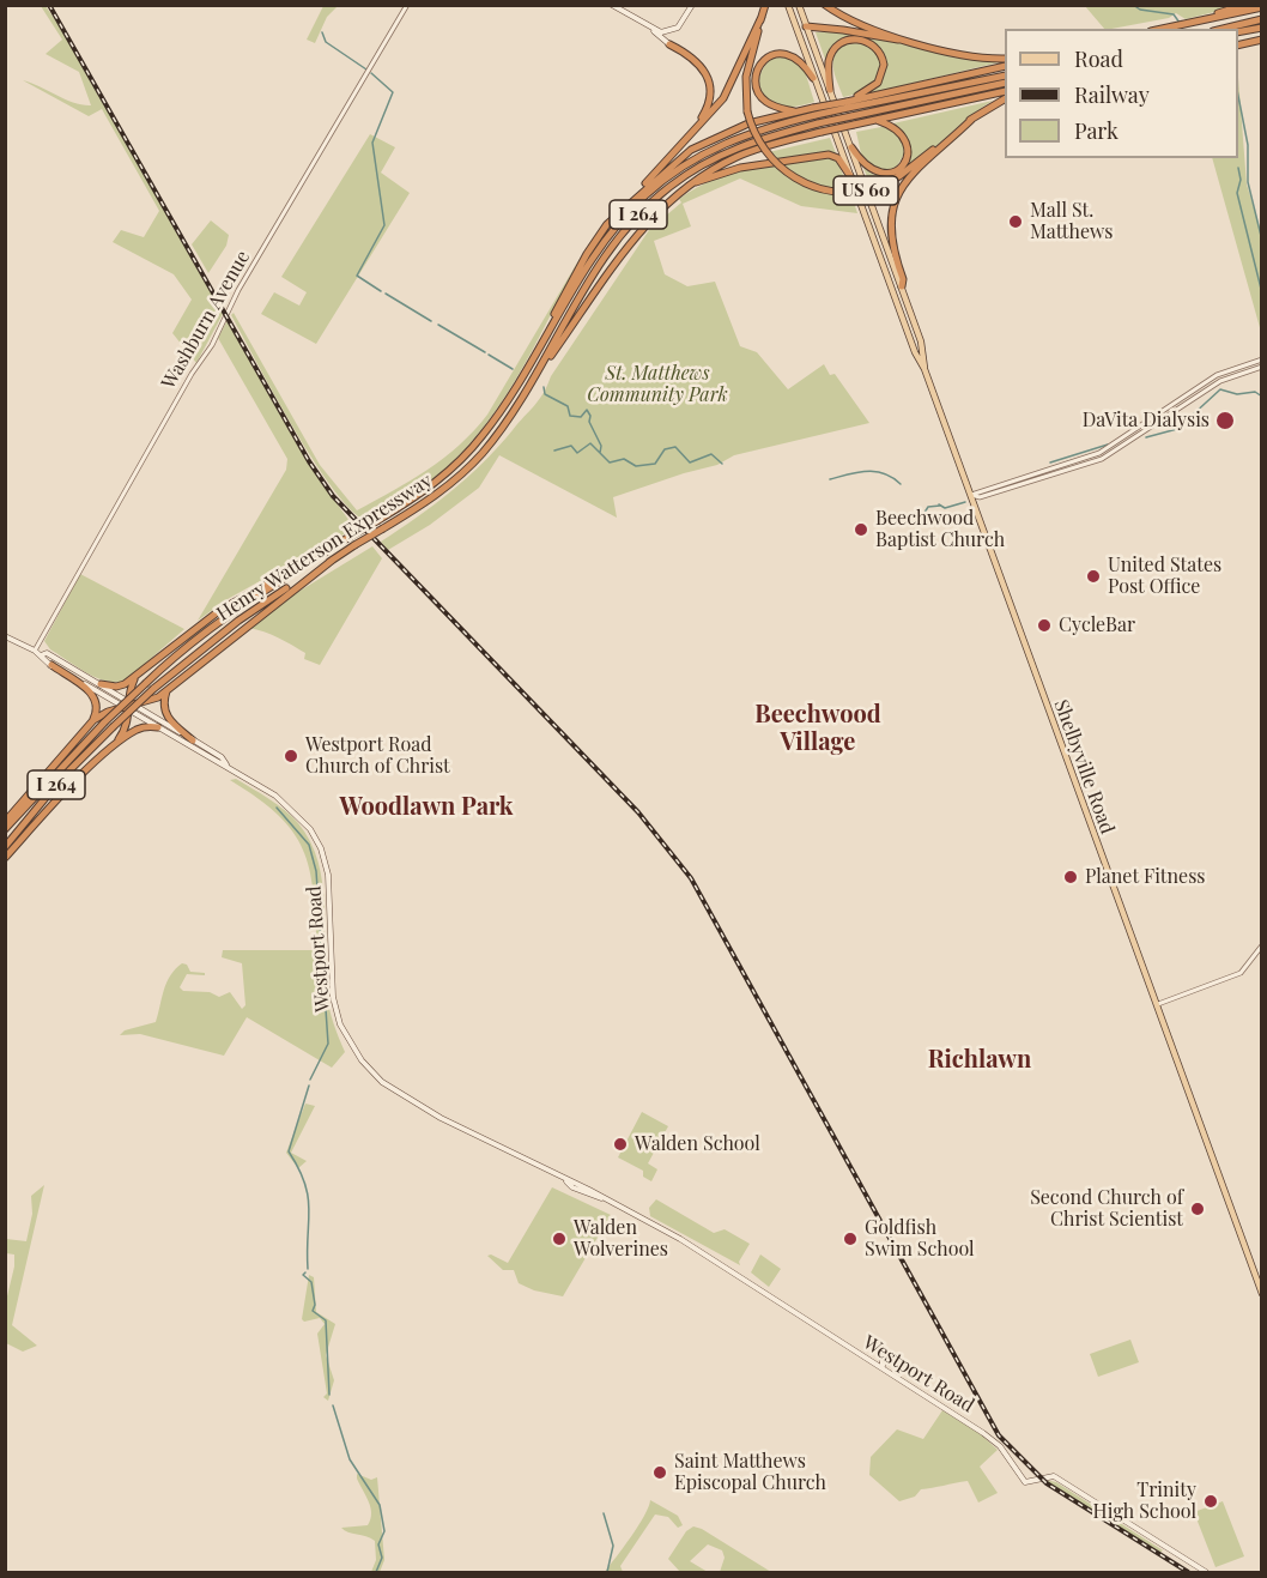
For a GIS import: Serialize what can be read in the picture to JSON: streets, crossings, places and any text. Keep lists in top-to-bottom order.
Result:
{
  "streets": {
    "highway": ["I 264", "Henry Watterson Expressway"],
    "main road": ["US 60", "Shelbyville Road", "Westport Road"],
    "street": ["Washburn Avenue"]
  },
  "crossings": [
    ["Washburn Avenue", "Westport Road"]
  ],
  "districts": ["Beechwood Village", "Woodlawn Park", "Richlawn"],
  "parks": ["St. Matthews Community Park"],
  "places": [
    "Mall St. Matthews",
    "DaVita Dialysis",
    "Beechwood Baptist Church",
    "United States Post Office",
    "CycleBar",
    "Westport Road Church of Christ",
    "Planet Fitness",
    "Walden School",
    "Second Church of Christ Scientist",
    "Walden Wolverines",
    "Goldfish Swim School",
    "Saint Matthews Episcopal Church",
    "Trinity High School"
  ],
  "legend": ["Road", "Railway", "Park"]
}
